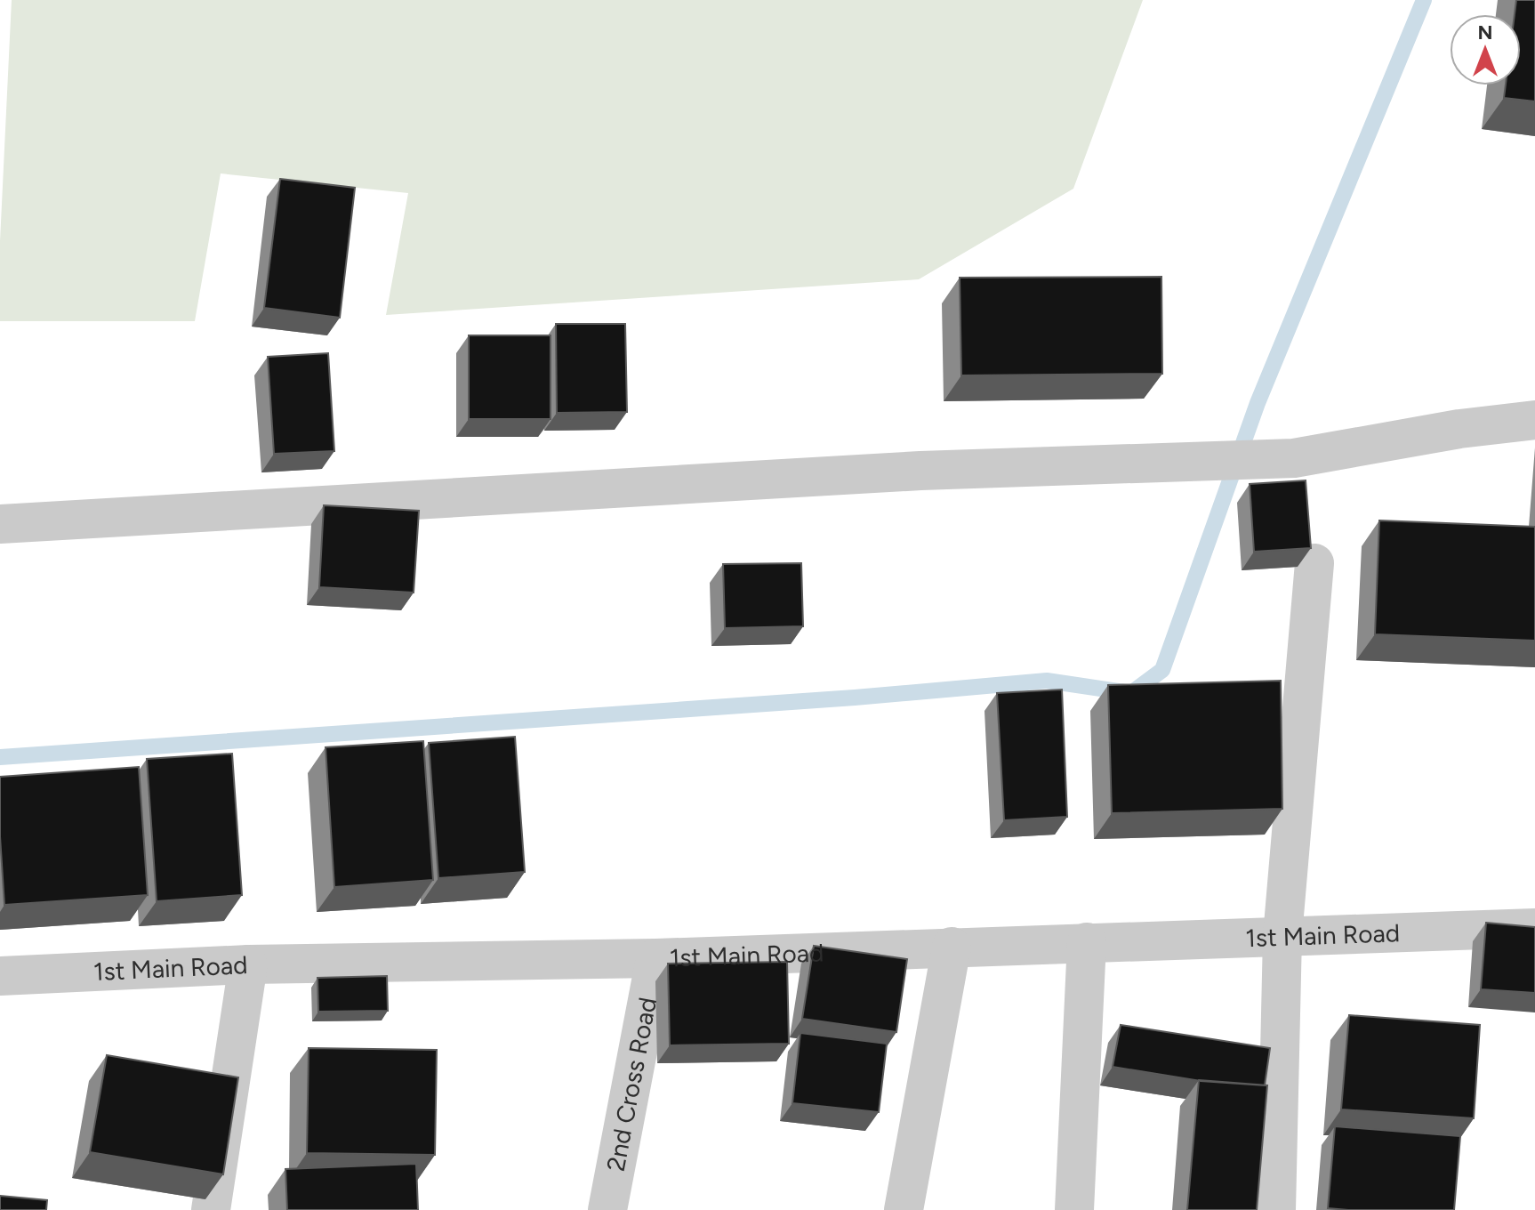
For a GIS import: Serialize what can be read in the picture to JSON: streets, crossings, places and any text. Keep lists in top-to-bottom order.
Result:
{
  "streets": {
    "street": ["1st Main Road", "2nd Cross Road"]
  },
  "crossings": [
    ["1st Main Road", "2nd Cross Road"]
  ],
  "north": "top"
}
